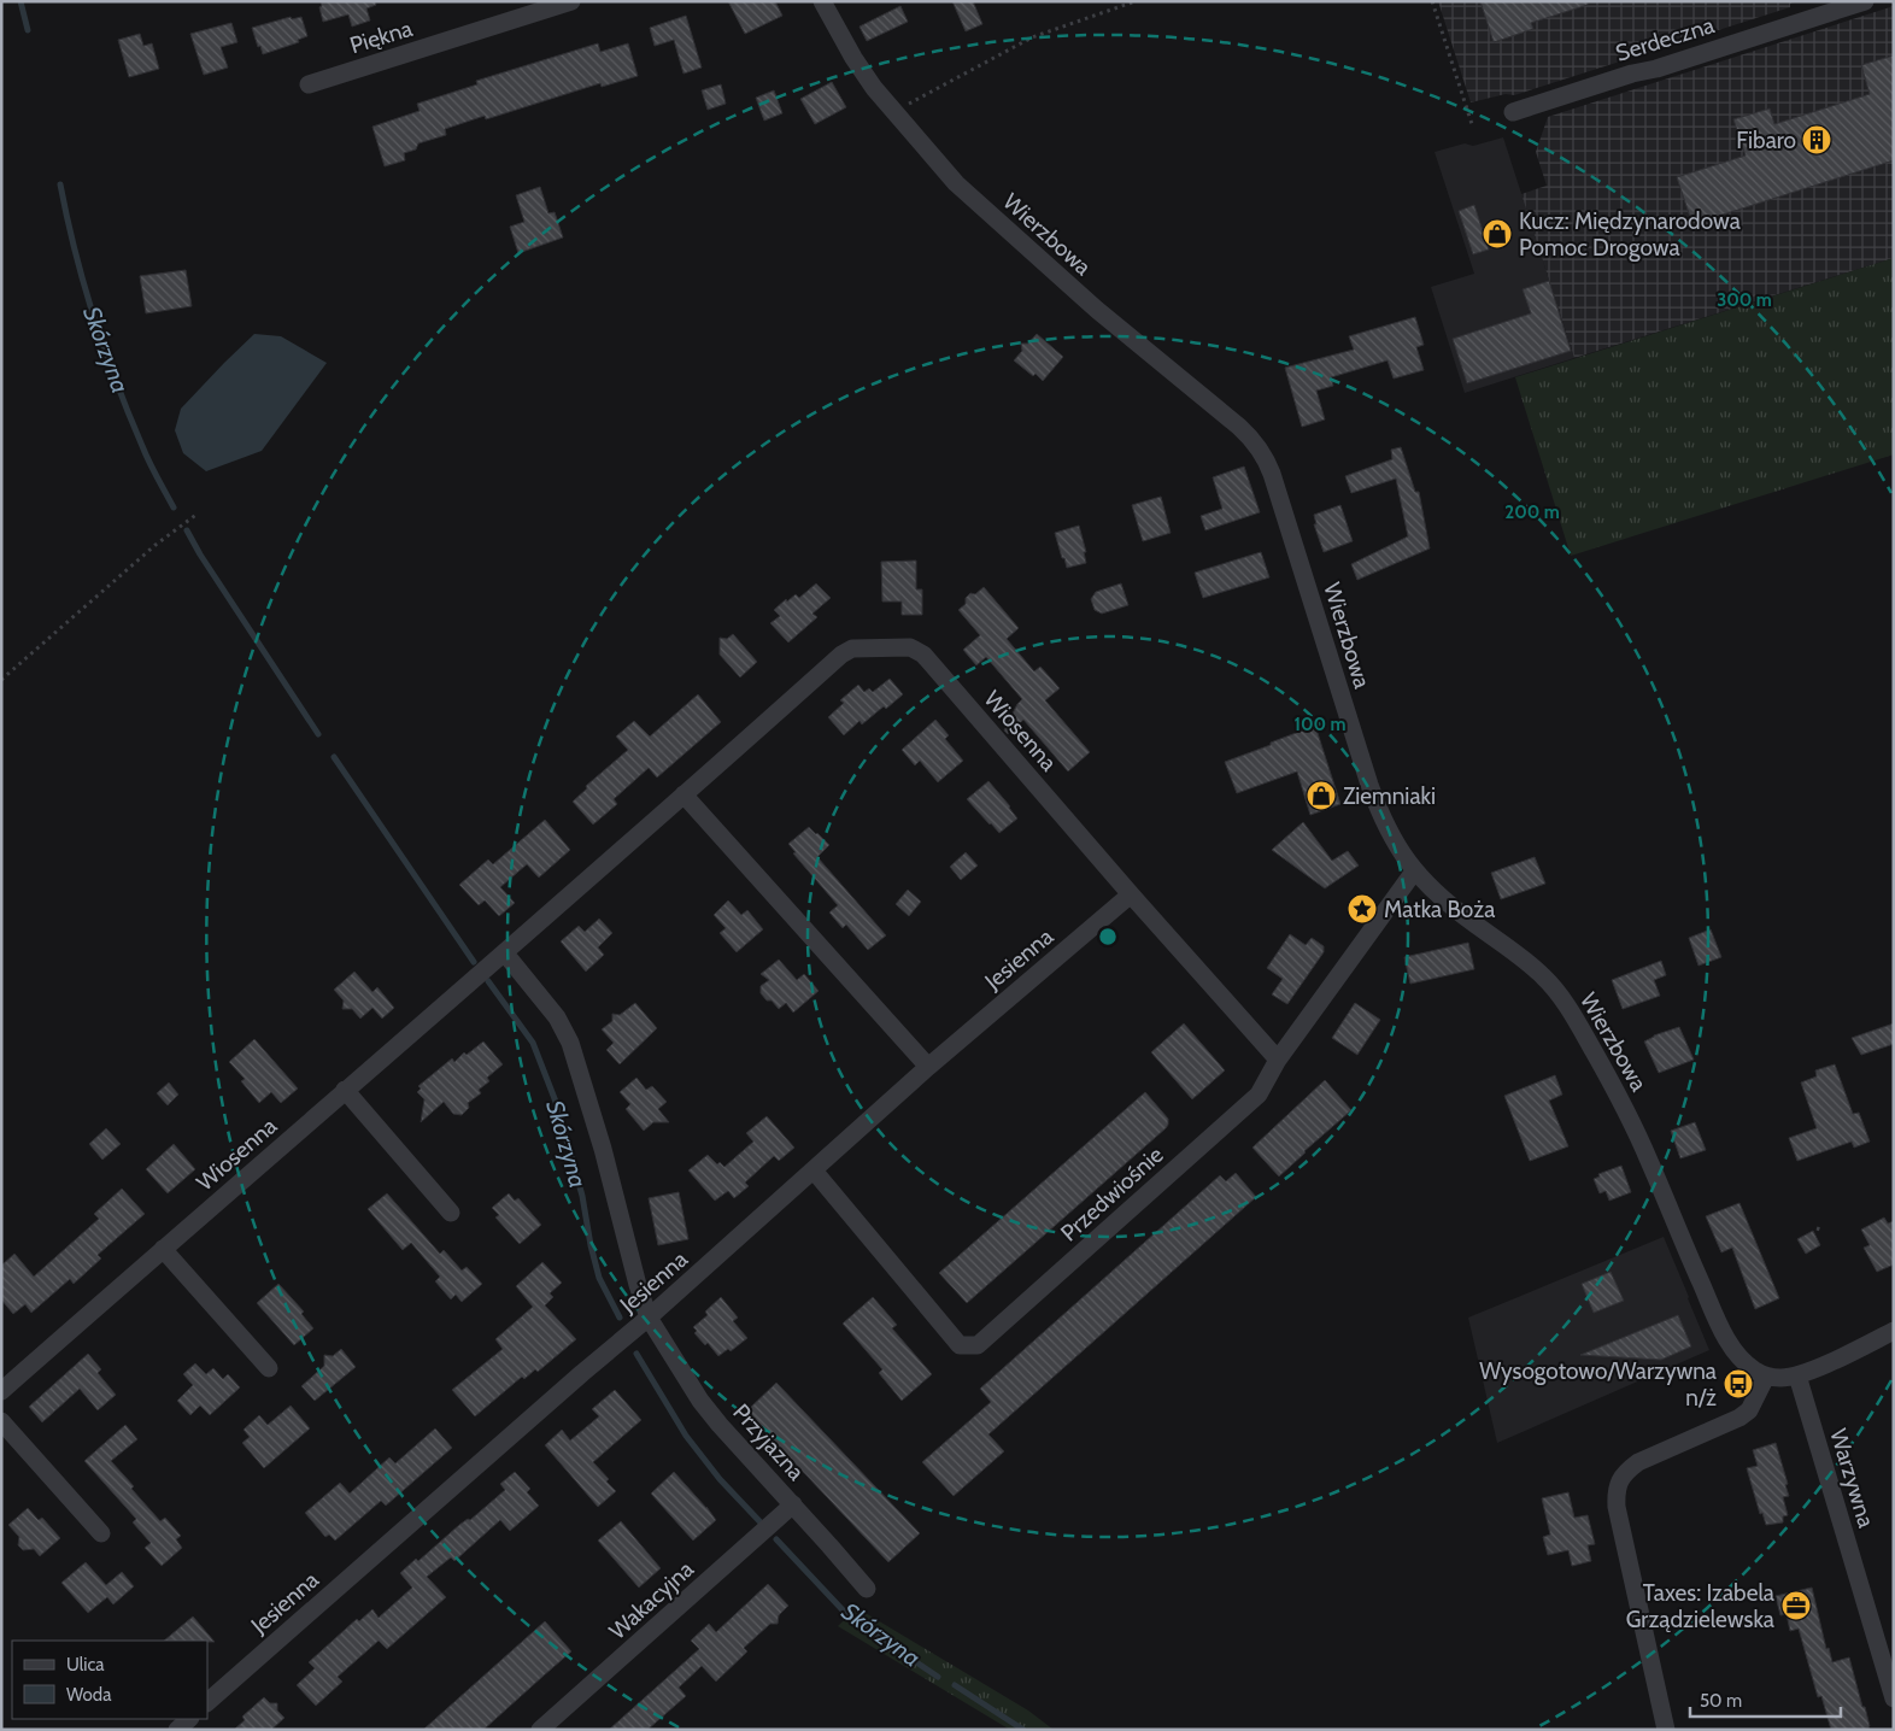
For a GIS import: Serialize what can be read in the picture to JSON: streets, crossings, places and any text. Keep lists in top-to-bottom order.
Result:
{
  "streets": {
    "street": [
      "Piękna",
      "Serdeczna",
      "Wierzbowa",
      "Wiosenna",
      "Jesienna",
      "Przedwiośnie",
      "Przyjazna",
      "Warzywna",
      "Wakacyjna"
    ]
  },
  "crossings": [
    ["Wierzbowa", "Przedwiośnie"],
    ["Wiosenna", "Jesienna"],
    ["Wiosenna", "Przedwiośnie"],
    ["Jesienna", "Przedwiośnie"],
    ["Jesienna", "Przyjazna"],
    ["Przyjazna", "Wakacyjna"]
  ],
  "water": ["Skórzyna"],
  "places": {
    "building": ["Fibaro"],
    "shop": ["Kucz: Międzynarodowa Pomoc Drogowa", "Ziemniaki"],
    "place": ["Matka Boża"],
    "bus stop": ["Wysogotowo/Warzywna n/ż"],
    "office": ["Taxes: Izabela Grządzielewska"]
  },
  "legend": ["Ulica", "Woda"],
  "scale_bar": "50 m",
  "rings": ["300 m", "200 m", "100 m"]
}
